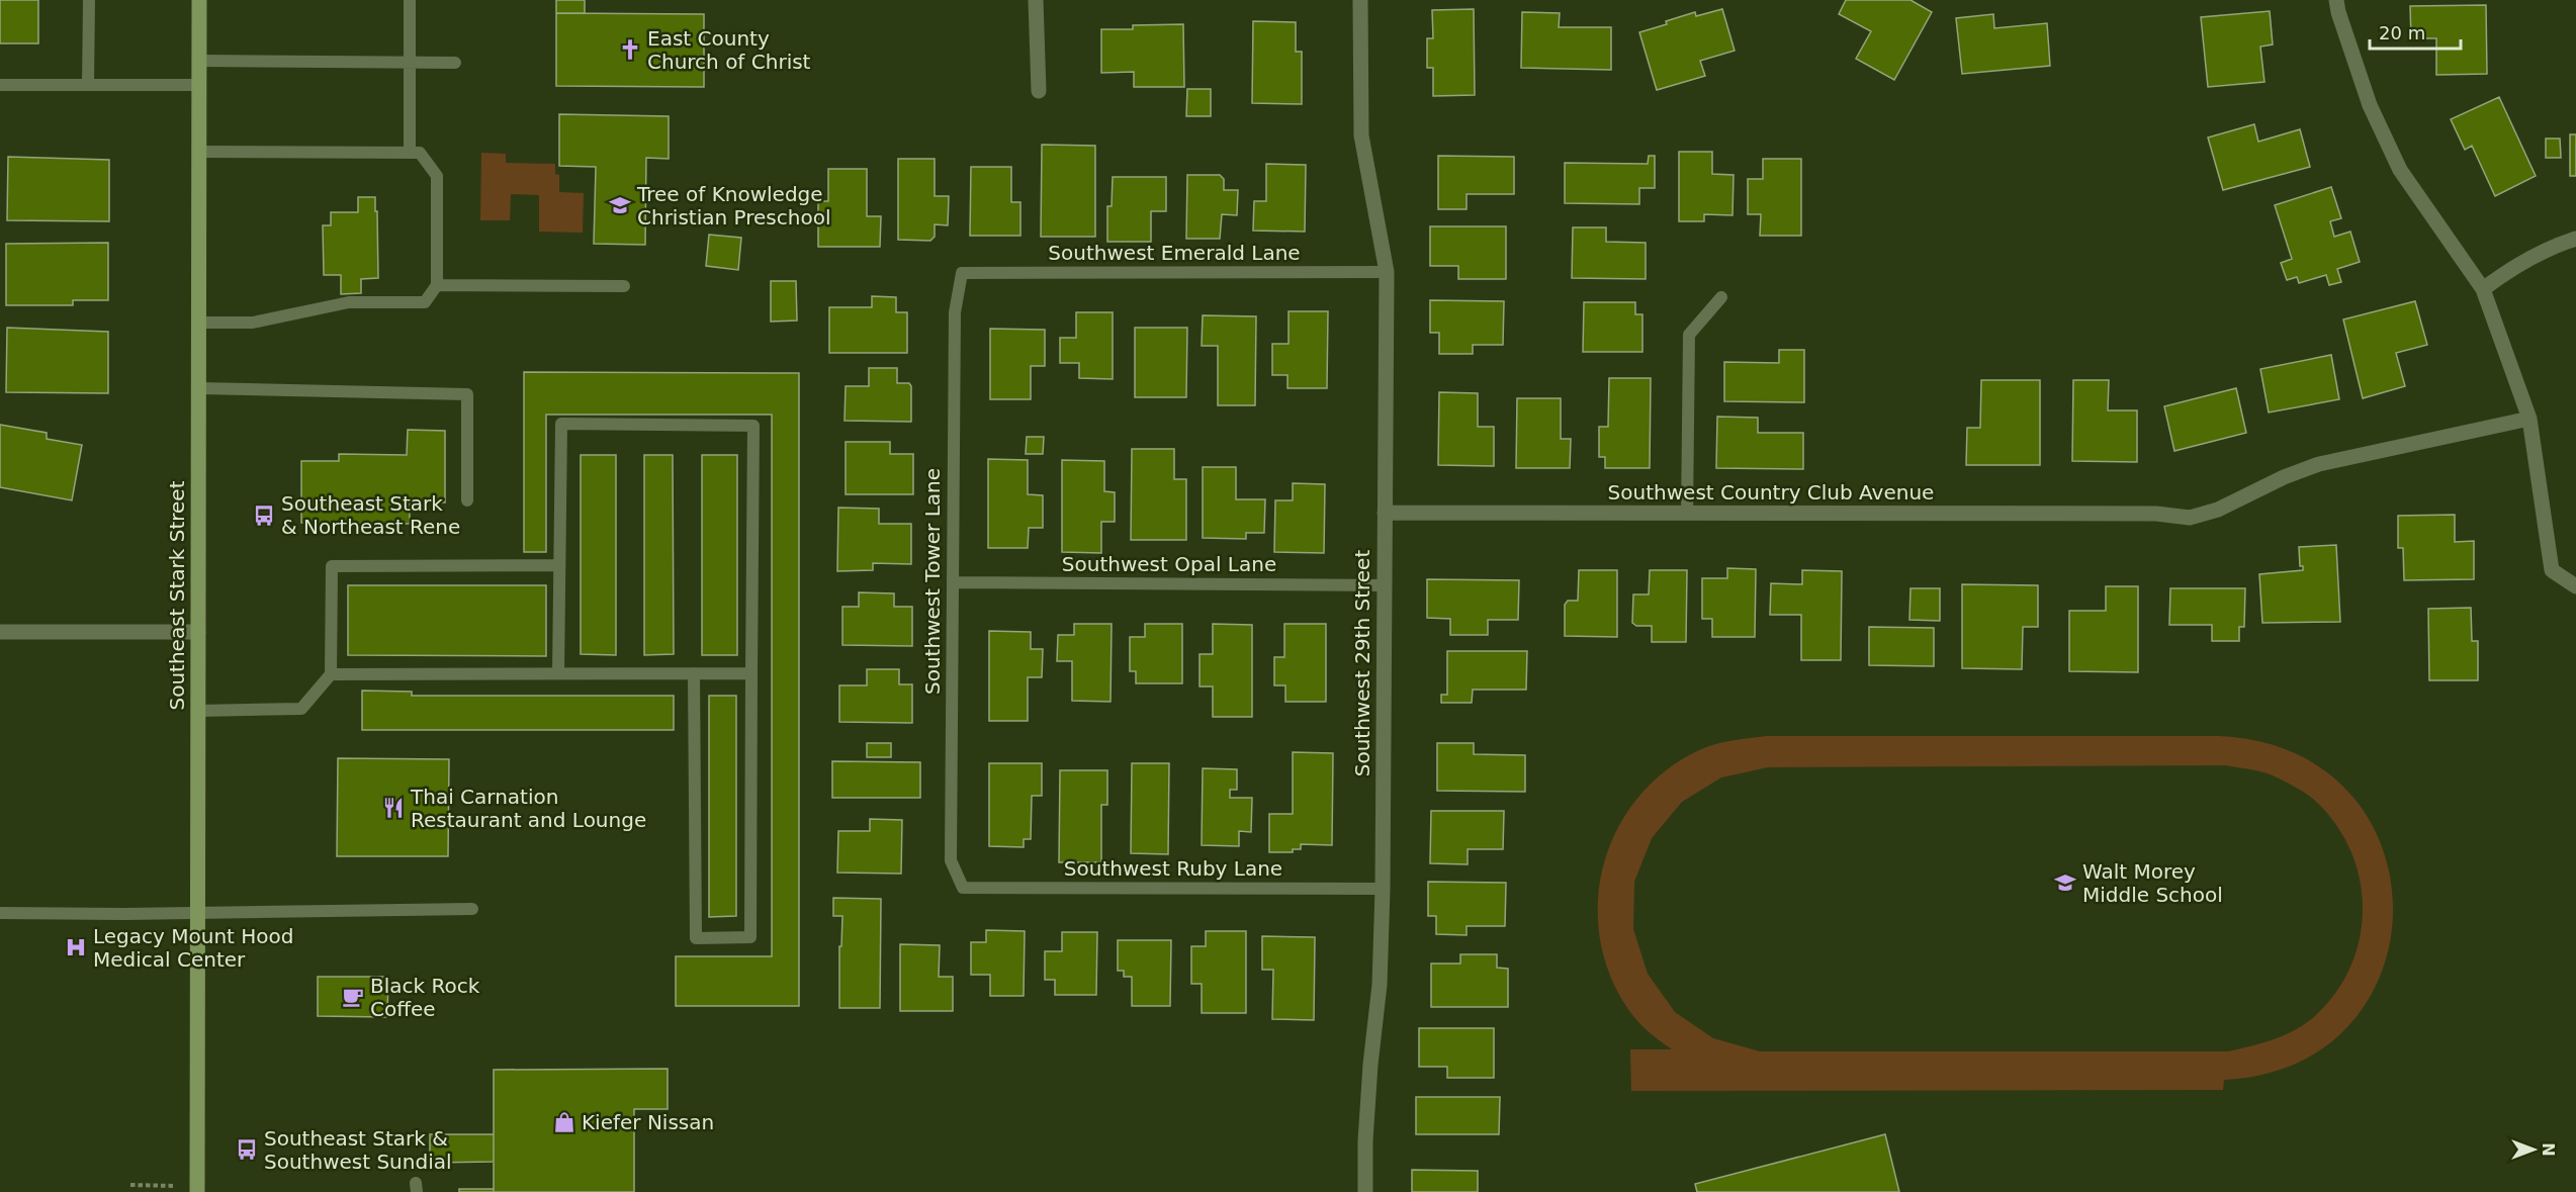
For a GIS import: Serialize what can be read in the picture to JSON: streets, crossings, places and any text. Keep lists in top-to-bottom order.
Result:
{
  "streets": {
    "main road": ["Southeast Stark Street"],
    "street": ["Southwest Country Club Avenue", "Southwest 29th Street"],
    "lane": [
      "Southwest Emerald Lane",
      "Southwest Opal Lane",
      "Southwest Tower Lane",
      "Southwest Ruby Lane"
    ]
  },
  "crossings": [
    ["Southwest Emerald Lane", "Southwest Tower Lane"],
    ["Southwest Emerald Lane", "Southwest 29th Street"],
    ["Southwest Country Club Avenue", "Southwest 29th Street"],
    ["Southwest Opal Lane", "Southwest Tower Lane"],
    ["Southwest Opal Lane", "Southwest 29th Street"],
    ["Southwest Tower Lane", "Southwest Ruby Lane"],
    ["Southwest 29th Street", "Southwest Ruby Lane"]
  ],
  "places": {
    "church": ["East County Church of Christ"],
    "school or university": ["Tree of Knowledge Christian Preschool", "Walt Morey Middle School"],
    "bus stop": ["Southeast Stark & Northeast Rene", "Southeast Stark & Southwest Sundial"],
    "restaurant": ["Thai Carnation Restaurant and Lounge"],
    "hospital": ["Legacy Mount Hood Medical Center"],
    "cafe": ["Black Rock Coffee"],
    "shop": ["Kiefer Nissan"]
  },
  "scale_bar": "20 m",
  "north": "right"
}
